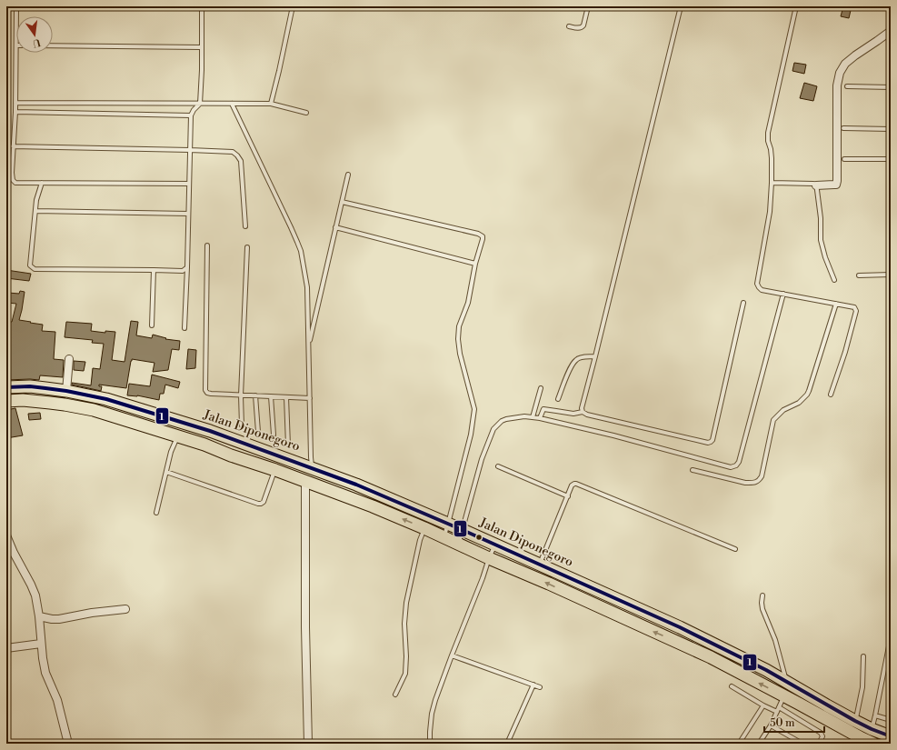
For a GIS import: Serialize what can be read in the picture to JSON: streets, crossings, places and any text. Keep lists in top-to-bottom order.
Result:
{
  "streets": {
    "highway": ["Jalan Diponegoro"]
  },
  "lines": ["transit line 1"],
  "scale_bar": "50 m",
  "north": "bottom"
}
